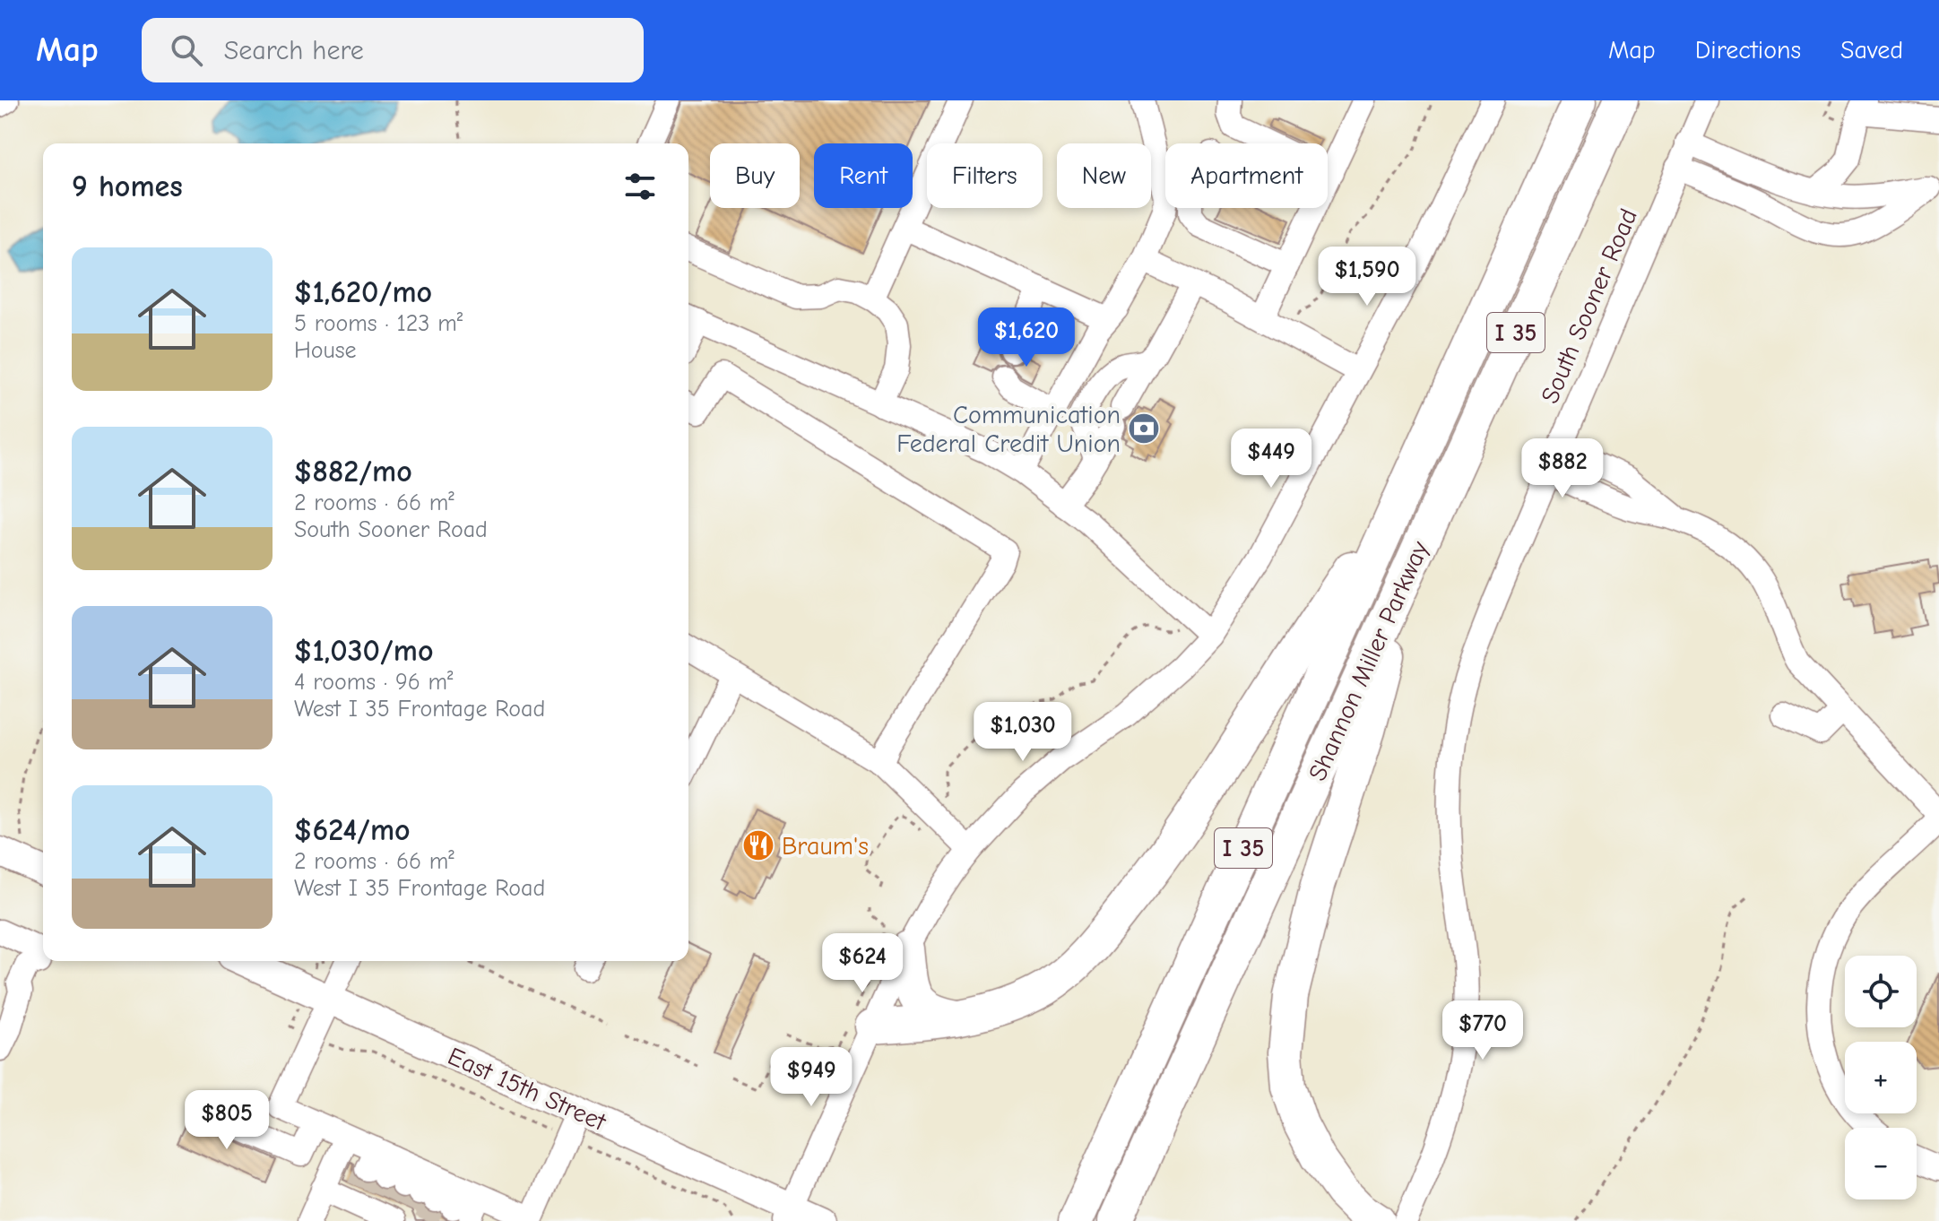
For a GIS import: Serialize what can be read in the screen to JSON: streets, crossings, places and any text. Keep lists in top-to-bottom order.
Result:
{
  "streets": {
    "highway": ["I 35", "Shannon Miller Parkway"],
    "main road": ["East 15th Street"],
    "street": ["South Sooner Road"]
  },
  "places": {
    "bank": ["Communication Federal Credit Union"],
    "restaurant": ["Braum's"]
  },
  "page": {
    "header": "Map",
    "search": "Search here",
    "nav": ["Map", "Directions", "Saved"],
    "chip": [
      "Buy",
      "Rent",
      "Filters",
      "New",
      "Apartment"
    ],
    "heading": "9 homes",
    "list": [
      {
        "name": "$1,620/mo",
        "note": "5 rooms · 123 m² · House"
      },
      {
        "name": "$882/mo",
        "note": "2 rooms · 66 m² · South Sooner Road"
      },
      {
        "name": "$1,030/mo",
        "note": "4 rooms · 96 m² · West I 35 Frontage Road"
      },
      {
        "name": "$624/mo",
        "note": "2 rooms · 66 m² · West I 35 Frontage Road"
      }
    ],
    "price": [
      "$1,590",
      "$1,620",
      "$449",
      "$882",
      "$1,030",
      "$624",
      "$770",
      "$949",
      "$805"
    ],
    "map_buttons": ["+", "−"]
  }
}
